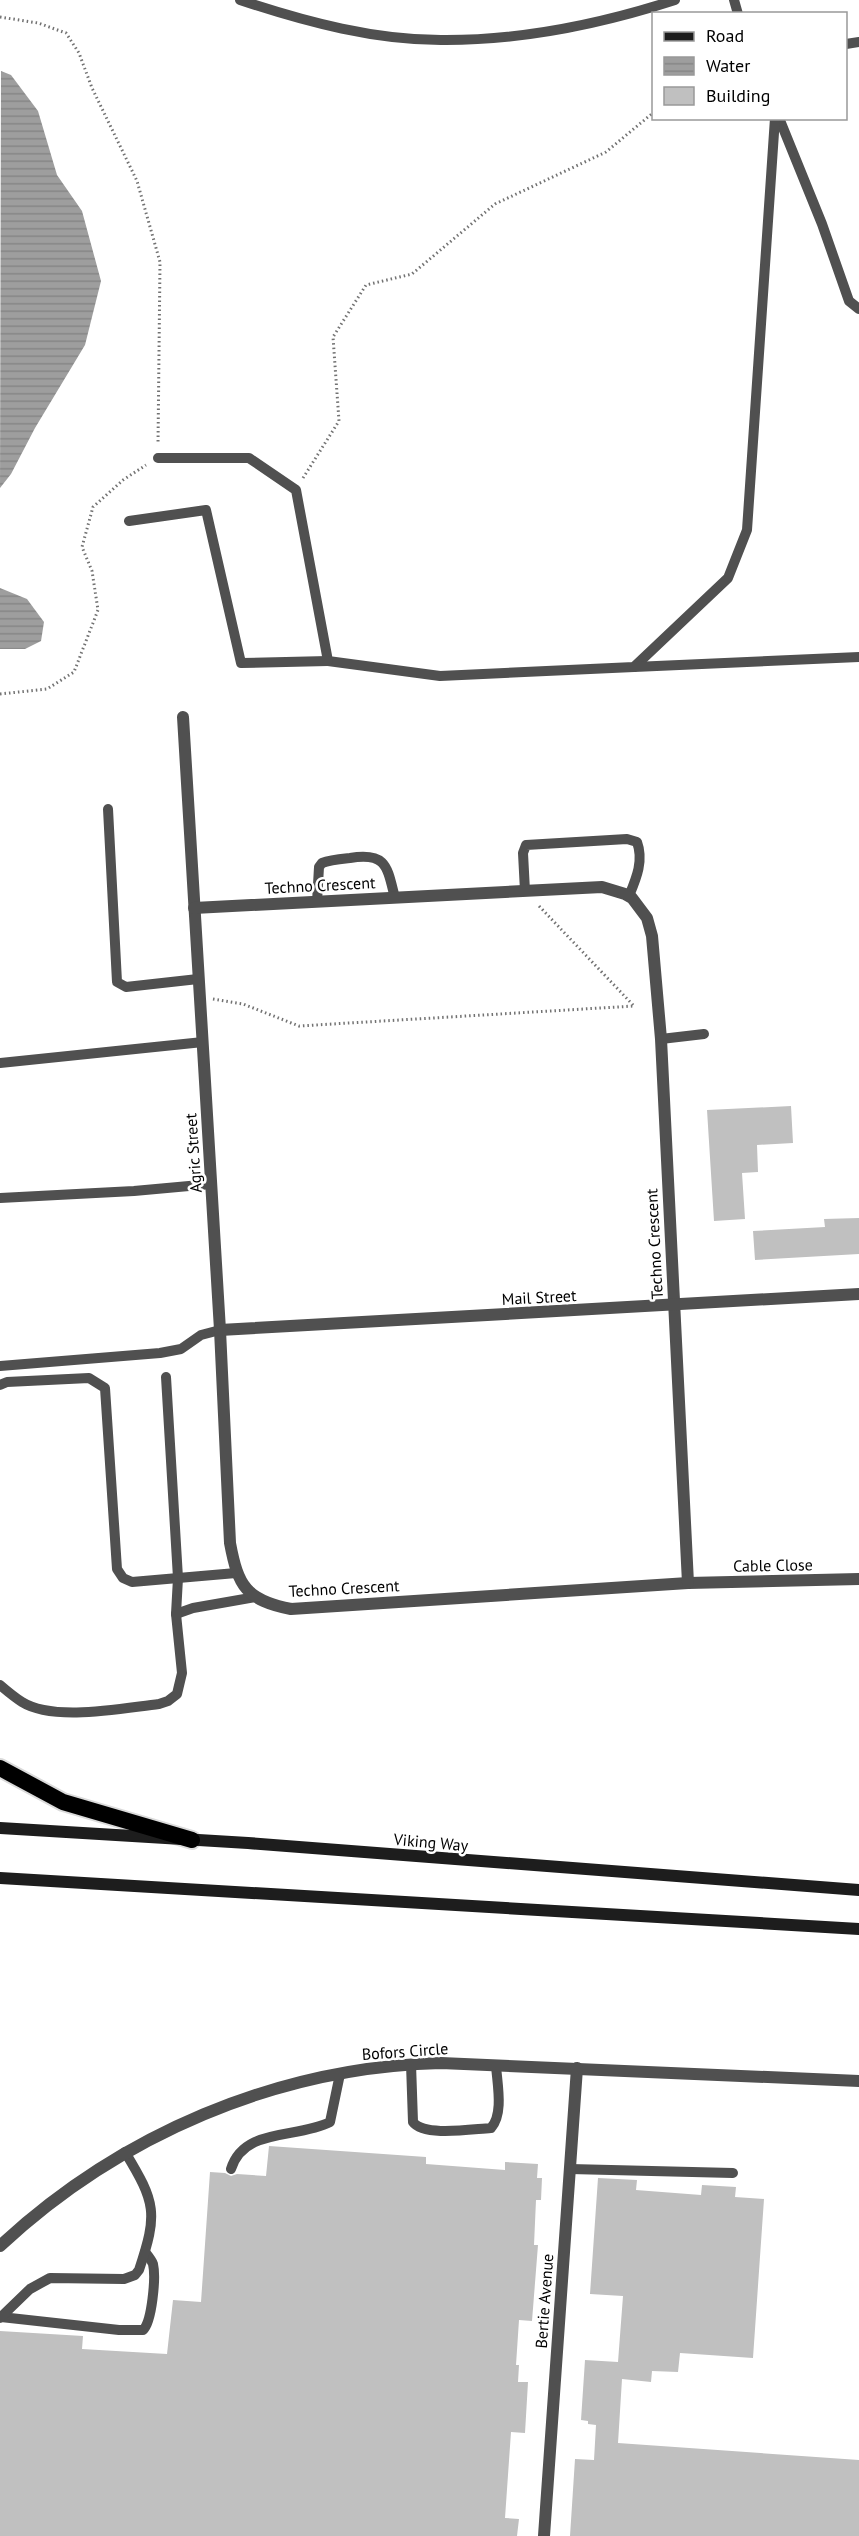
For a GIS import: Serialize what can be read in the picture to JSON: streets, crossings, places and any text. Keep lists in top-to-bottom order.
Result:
{
  "streets": {
    "main road": ["Viking Way"],
    "street": [
      "Techno Crescent",
      "Agric Street",
      "Mail Street",
      "Cable Close",
      "Bofors Circle",
      "Bertie Avenue"
    ]
  },
  "crossings": [
    ["Techno Crescent", "Agric Street"],
    ["Techno Crescent", "Mail Street"],
    ["Techno Crescent", "Cable Close"],
    ["Agric Street", "Mail Street"],
    ["Bofors Circle", "Bertie Avenue"]
  ],
  "legend": ["Road", "Water", "Building"]
}
